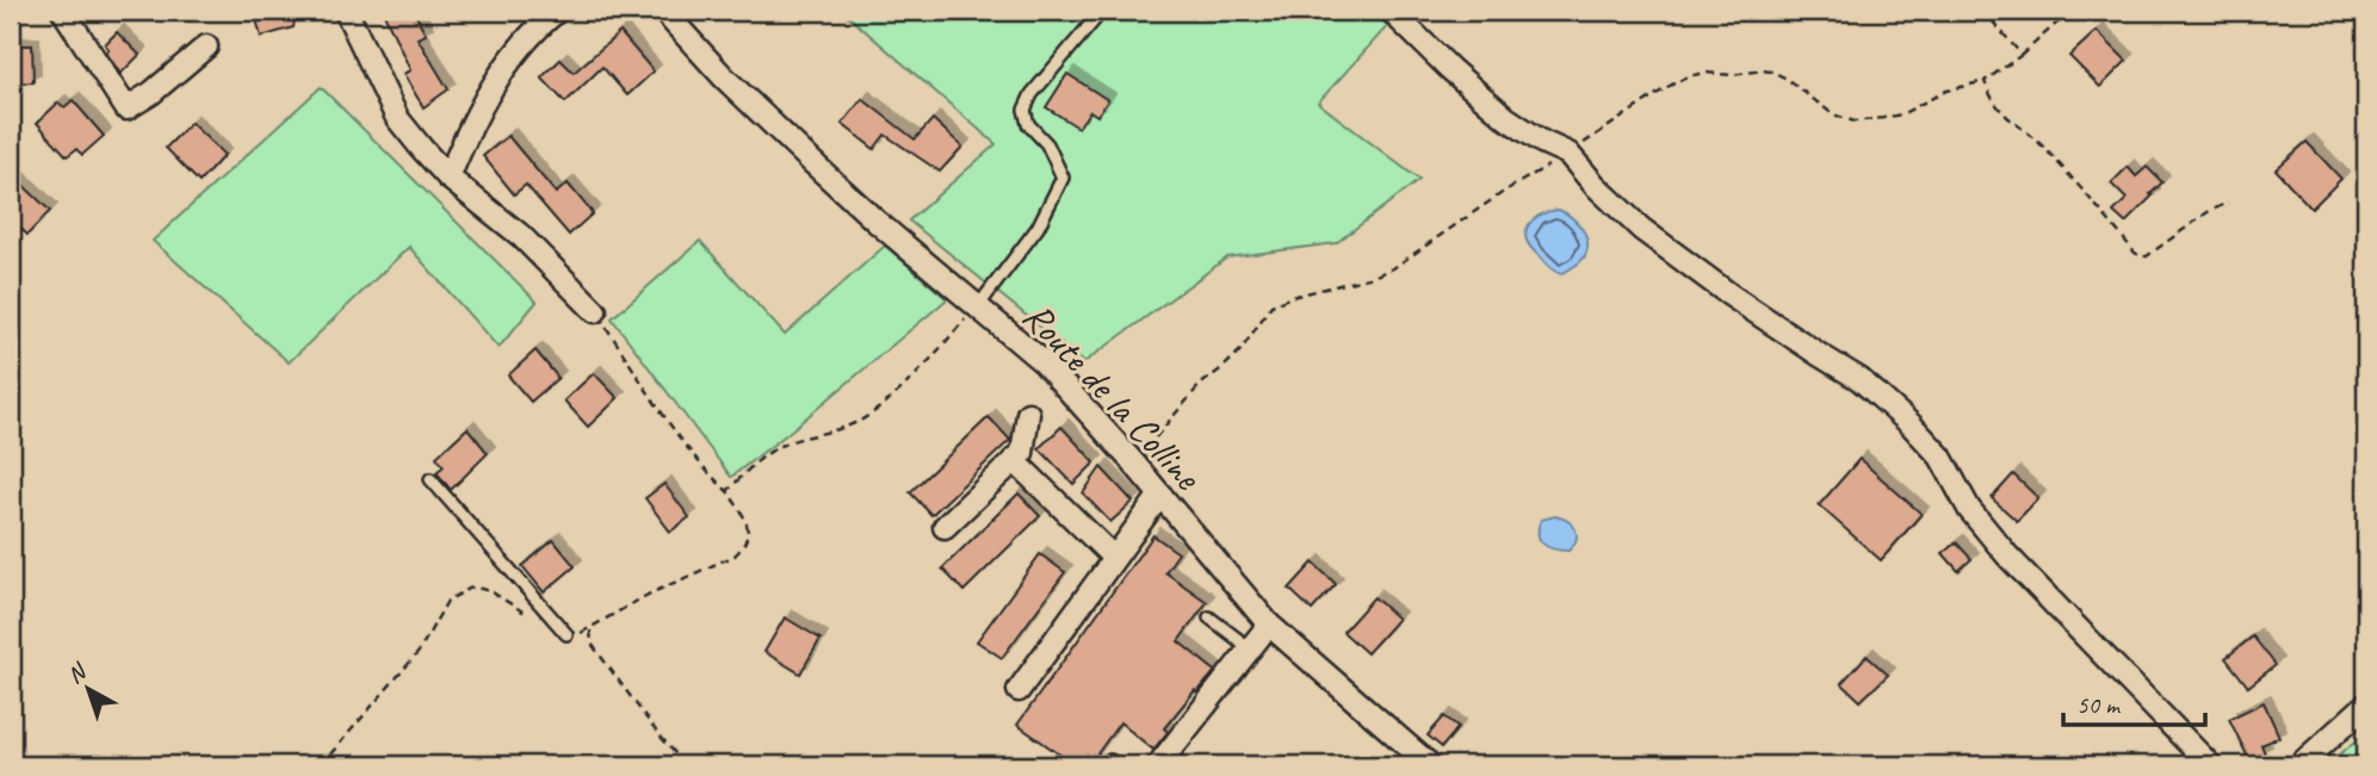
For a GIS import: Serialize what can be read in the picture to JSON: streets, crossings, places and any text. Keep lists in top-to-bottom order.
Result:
{
  "streets": {
    "street": ["Route de la Colline"]
  },
  "scale_bar": "50 m",
  "north": "top left"
}
